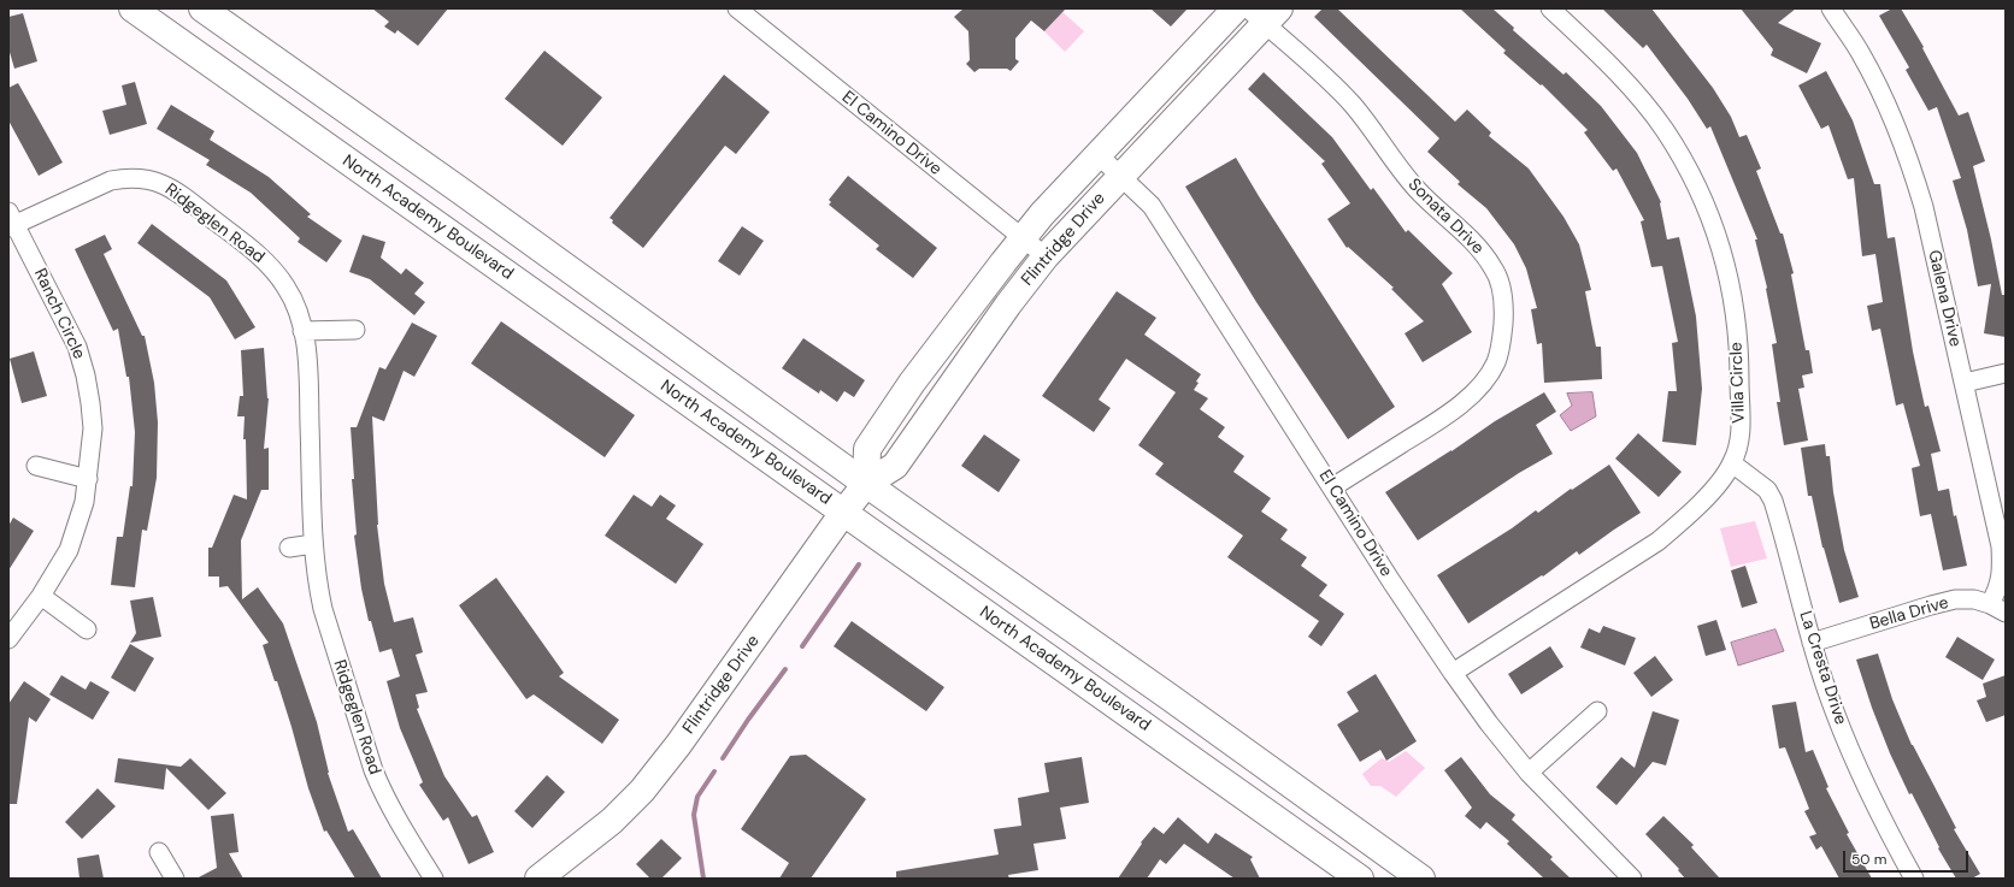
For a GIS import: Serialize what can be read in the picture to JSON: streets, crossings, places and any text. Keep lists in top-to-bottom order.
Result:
{
  "streets": {
    "main road": ["North Academy Boulevard", "Flintridge Drive"],
    "street": [
      "El Camino Drive",
      "Sonata Drive",
      "Ridgeglen Road",
      "Galena Drive",
      "Ranch Circle",
      "Villa Circle",
      "Bella Drive",
      "La Cresta Drive"
    ]
  },
  "crossings": [
    ["El Camino Drive", "Sonata Drive"],
    ["El Camino Drive", "Flintridge Drive"],
    ["El Camino Drive", "Villa Circle"],
    ["Sonata Drive", "Flintridge Drive"],
    ["North Academy Boulevard", "Flintridge Drive"],
    ["Ridgeglen Road", "Ranch Circle"],
    ["Galena Drive", "Bella Drive"],
    ["Villa Circle", "La Cresta Drive"],
    ["Bella Drive", "La Cresta Drive"]
  ],
  "scale_bar": "50 m"
}
